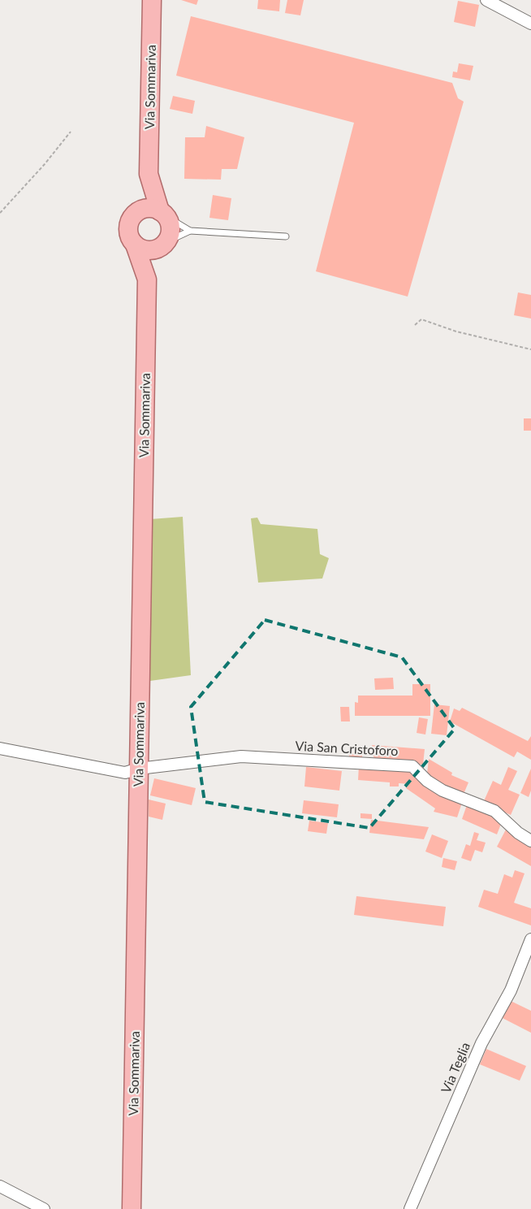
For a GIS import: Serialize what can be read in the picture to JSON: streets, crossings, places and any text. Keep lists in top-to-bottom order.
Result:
{
  "streets": {
    "main road": ["Via Sommariva"],
    "street": ["Via San Cristoforo", "Via Teglia"]
  },
  "crossings": [
    ["Via Sommariva", "Via San Cristoforo"]
  ]
}
